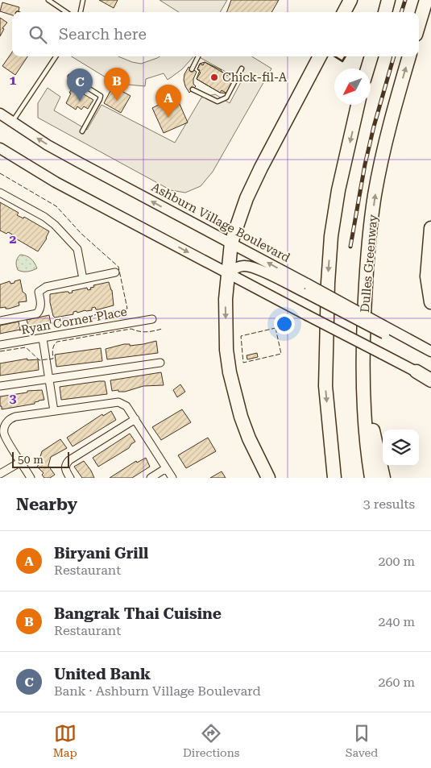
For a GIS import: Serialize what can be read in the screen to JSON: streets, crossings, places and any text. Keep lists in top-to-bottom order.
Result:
{
  "streets": {
    "highway": ["Dulles Greenway"],
    "main road": ["Ashburn Village Boulevard"],
    "street": ["Ryan Corner Place"]
  },
  "places": ["Chick-fil-A"],
  "scale_bar": "50 m",
  "north": "bottom left",
  "page": {
    "search": "Search here",
    "pins": ["B", "C", "A"],
    "scale": "50 m",
    "heading": ["Nearby", "3 results"],
    "list": [
      {
        "mark": "A",
        "name": "Biryani Grill",
        "note": "Restaurant",
        "value": "200 m"
      },
      {
        "mark": "B",
        "name": "Bangrak Thai Cuisine",
        "note": "Restaurant",
        "value": "240 m"
      },
      {
        "mark": "C",
        "name": "United Bank",
        "note": "Bank · Ashburn Village Boulevard",
        "value": "260 m"
      }
    ],
    "nav": ["Map", "Directions", "Saved"]
  },
  "grid": {
    "rows": ["1", "2", "3"]
  }
}
